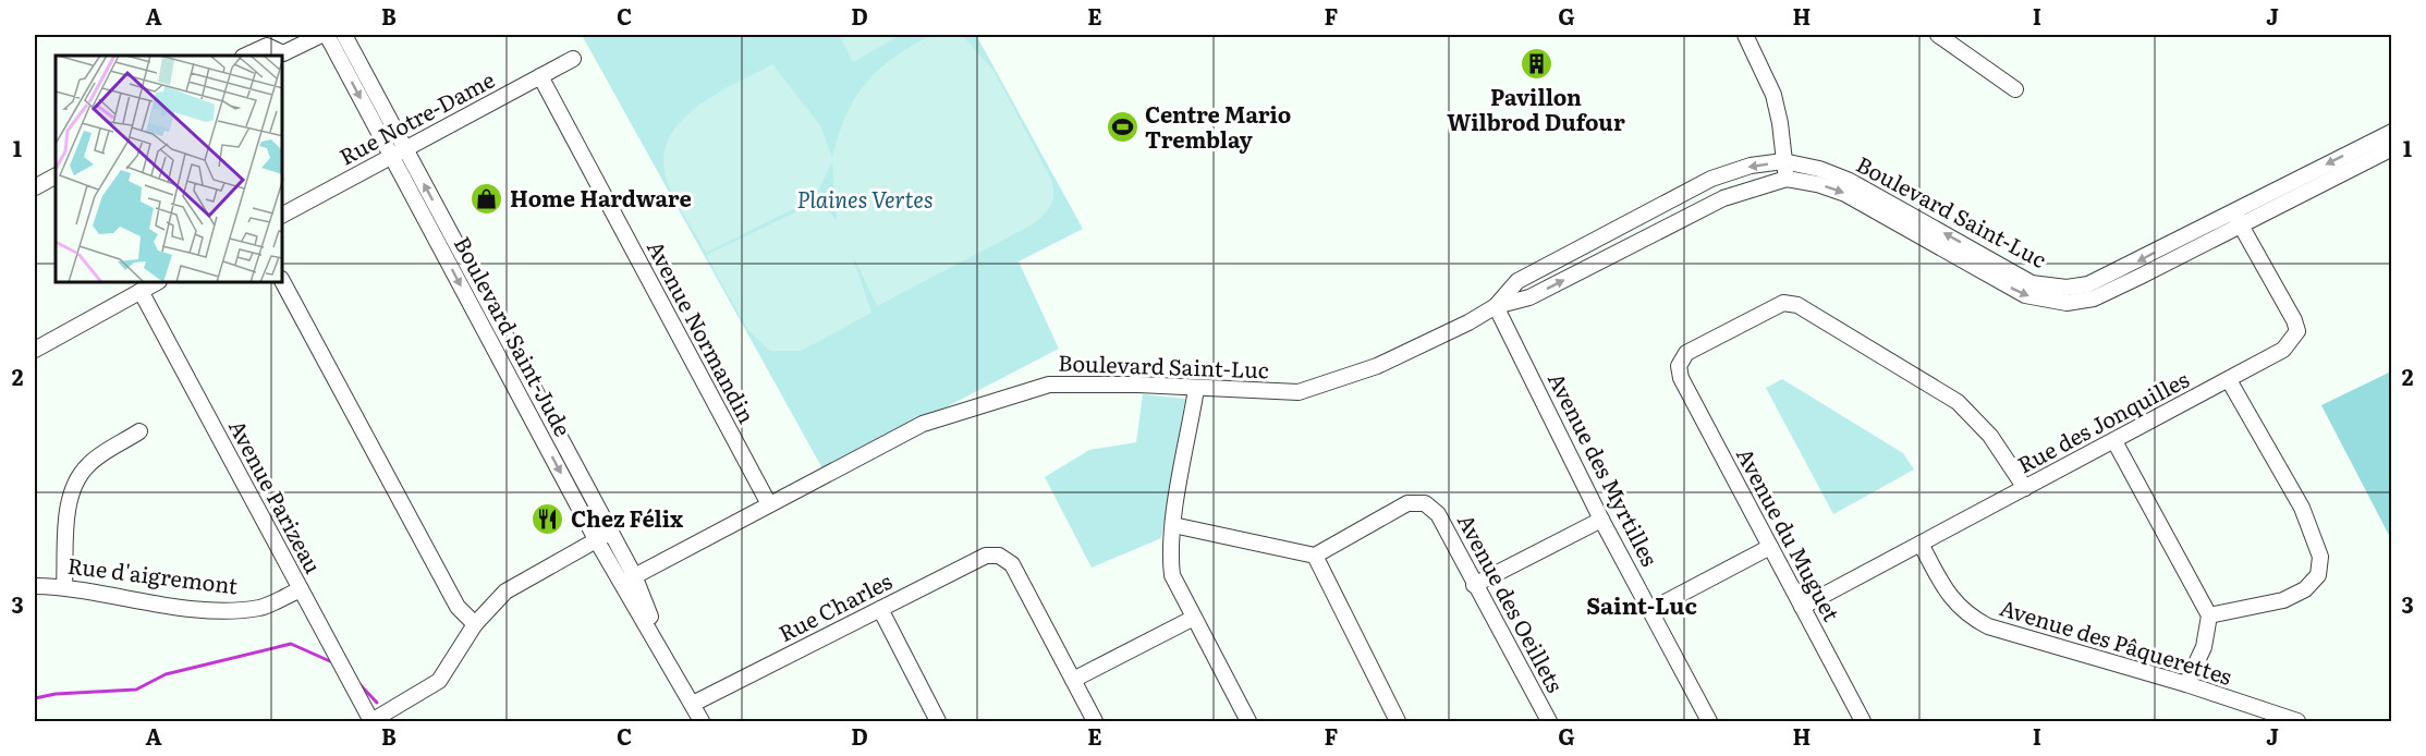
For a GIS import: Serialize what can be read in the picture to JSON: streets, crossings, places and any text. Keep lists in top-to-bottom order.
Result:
{
  "streets": {
    "street": [
      "Rue Notre-Dame",
      "Boulevard Saint-Luc",
      "Avenue Normandin",
      "Boulevard Saint-Jude",
      "Rue des Jonquilles",
      "Avenue des Myrtilles",
      "Avenue Parizeau",
      "Avenue du Muguet",
      "Rue d'aigremont",
      "Avenue des Oeillets",
      "Rue Charles",
      "Avenue des Pâquerettes"
    ]
  },
  "crossings": [
    ["Rue Notre-Dame", "Avenue Normandin"],
    ["Rue Notre-Dame", "Boulevard Saint-Jude"],
    ["Boulevard Saint-Luc", "Avenue Normandin"],
    ["Boulevard Saint-Luc", "Boulevard Saint-Jude"],
    ["Boulevard Saint-Luc", "Rue des Jonquilles"],
    ["Boulevard Saint-Luc", "Avenue des Myrtilles"],
    ["Boulevard Saint-Jude", "Rue Charles"],
    ["Rue des Jonquilles", "Avenue du Muguet"],
    ["Rue des Jonquilles", "Avenue des Pâquerettes"],
    ["Avenue Parizeau", "Rue d'aigremont"]
  ],
  "districts": ["Saint-Luc"],
  "parks": ["Plaines Vertes"],
  "places": {
    "building": ["Pavillon Wilbrod Dufour"],
    "sports": ["Centre Mario Tremblay"],
    "shop": ["Home Hardware"],
    "restaurant": ["Chez Félix"]
  },
  "grid": {
    "columns": [
      "A",
      "B",
      "C",
      "D",
      "E",
      "F",
      "G",
      "H",
      "I",
      "J"
    ],
    "rows": ["1", "2", "3"]
  }
}
